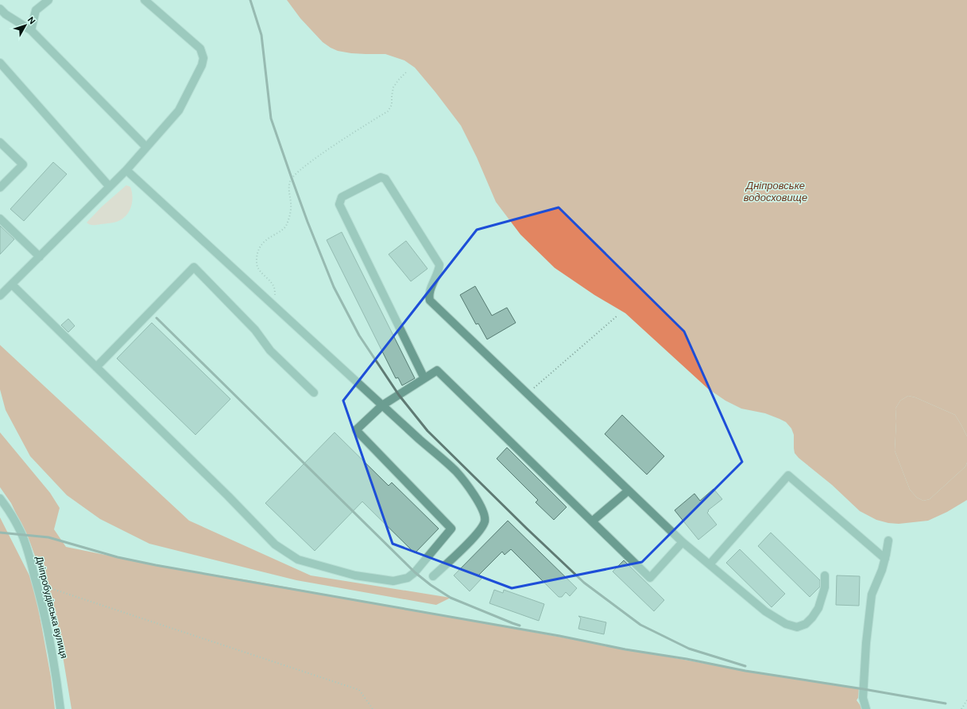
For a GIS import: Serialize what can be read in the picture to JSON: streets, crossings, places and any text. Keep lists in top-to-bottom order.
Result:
{
  "streets": {
    "street": ["Дніпробудівська вулиця"]
  },
  "water": ["Дніпровське водосховище"],
  "north": "top right"
}
